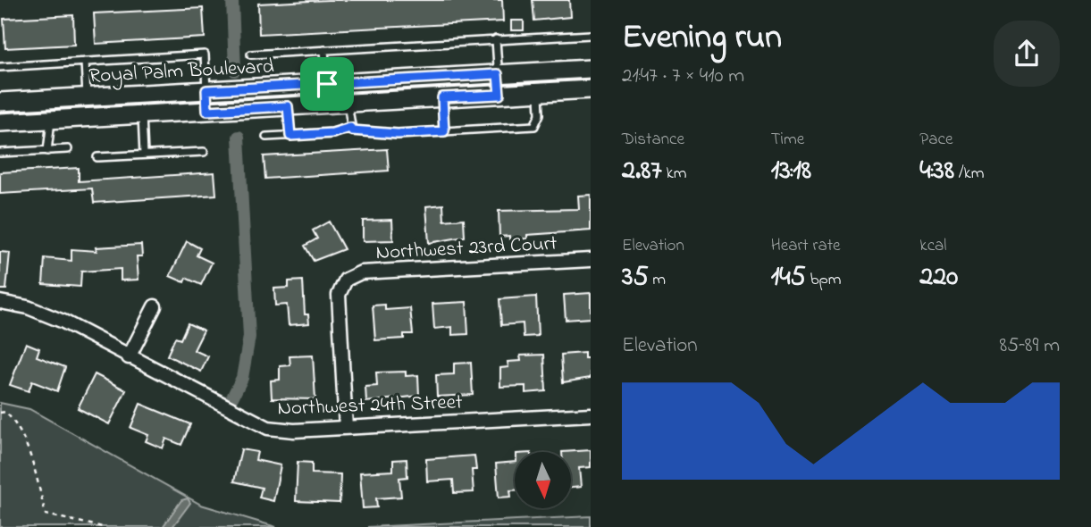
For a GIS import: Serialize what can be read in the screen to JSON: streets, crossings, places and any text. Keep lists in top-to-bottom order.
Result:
{
  "streets": {
    "main road": ["Royal Palm Boulevard"],
    "street": ["Northwest 23rd Court", "Northwest 24th Street"]
  },
  "crossings": [
    ["Northwest 23rd Court", "Northwest 24th Street"]
  ],
  "north": "bottom",
  "page": {
    "heading": ["Evening run", "21:47 · 7 × 410 m"],
    "stats": [
      ["Distance", "2.87 km"],
      ["Time", "13:18"],
      ["Pace", "4:38 /km"],
      ["Elevation", "35 m"],
      ["Heart rate", "145 bpm"],
      ["kcal", "220"]
    ],
    "chart": ["Elevation", "85–89 m"]
  }
}
